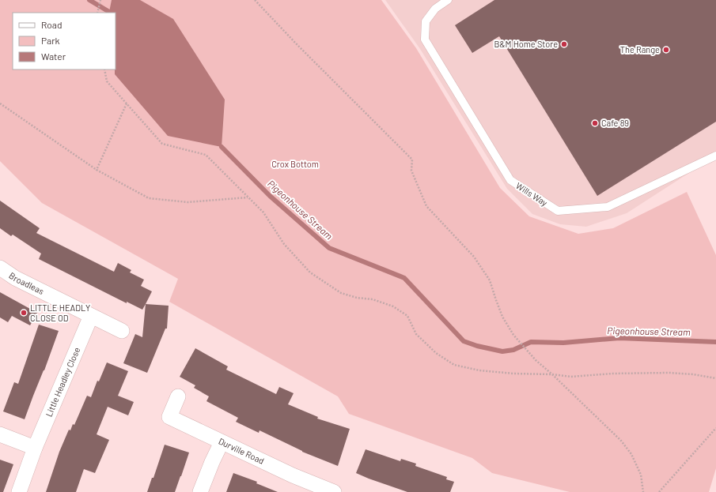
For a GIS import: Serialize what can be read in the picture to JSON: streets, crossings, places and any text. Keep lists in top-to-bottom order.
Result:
{
  "streets": {
    "street": ["Broadleas", "Little Headley Close", "Durville Road"],
    "lane": ["Wills Way"]
  },
  "crossings": [
    ["Broadleas", "Little Headley Close"]
  ],
  "water": ["Pigeonhouse Stream"],
  "parks": ["Crox Bottom"],
  "places": [
    "B&M Home Store",
    "The Range",
    "Cafe 89",
    "LITTLE HEADLY CLOSE OD"
  ],
  "legend": ["Road", "Park", "Water"]
}
